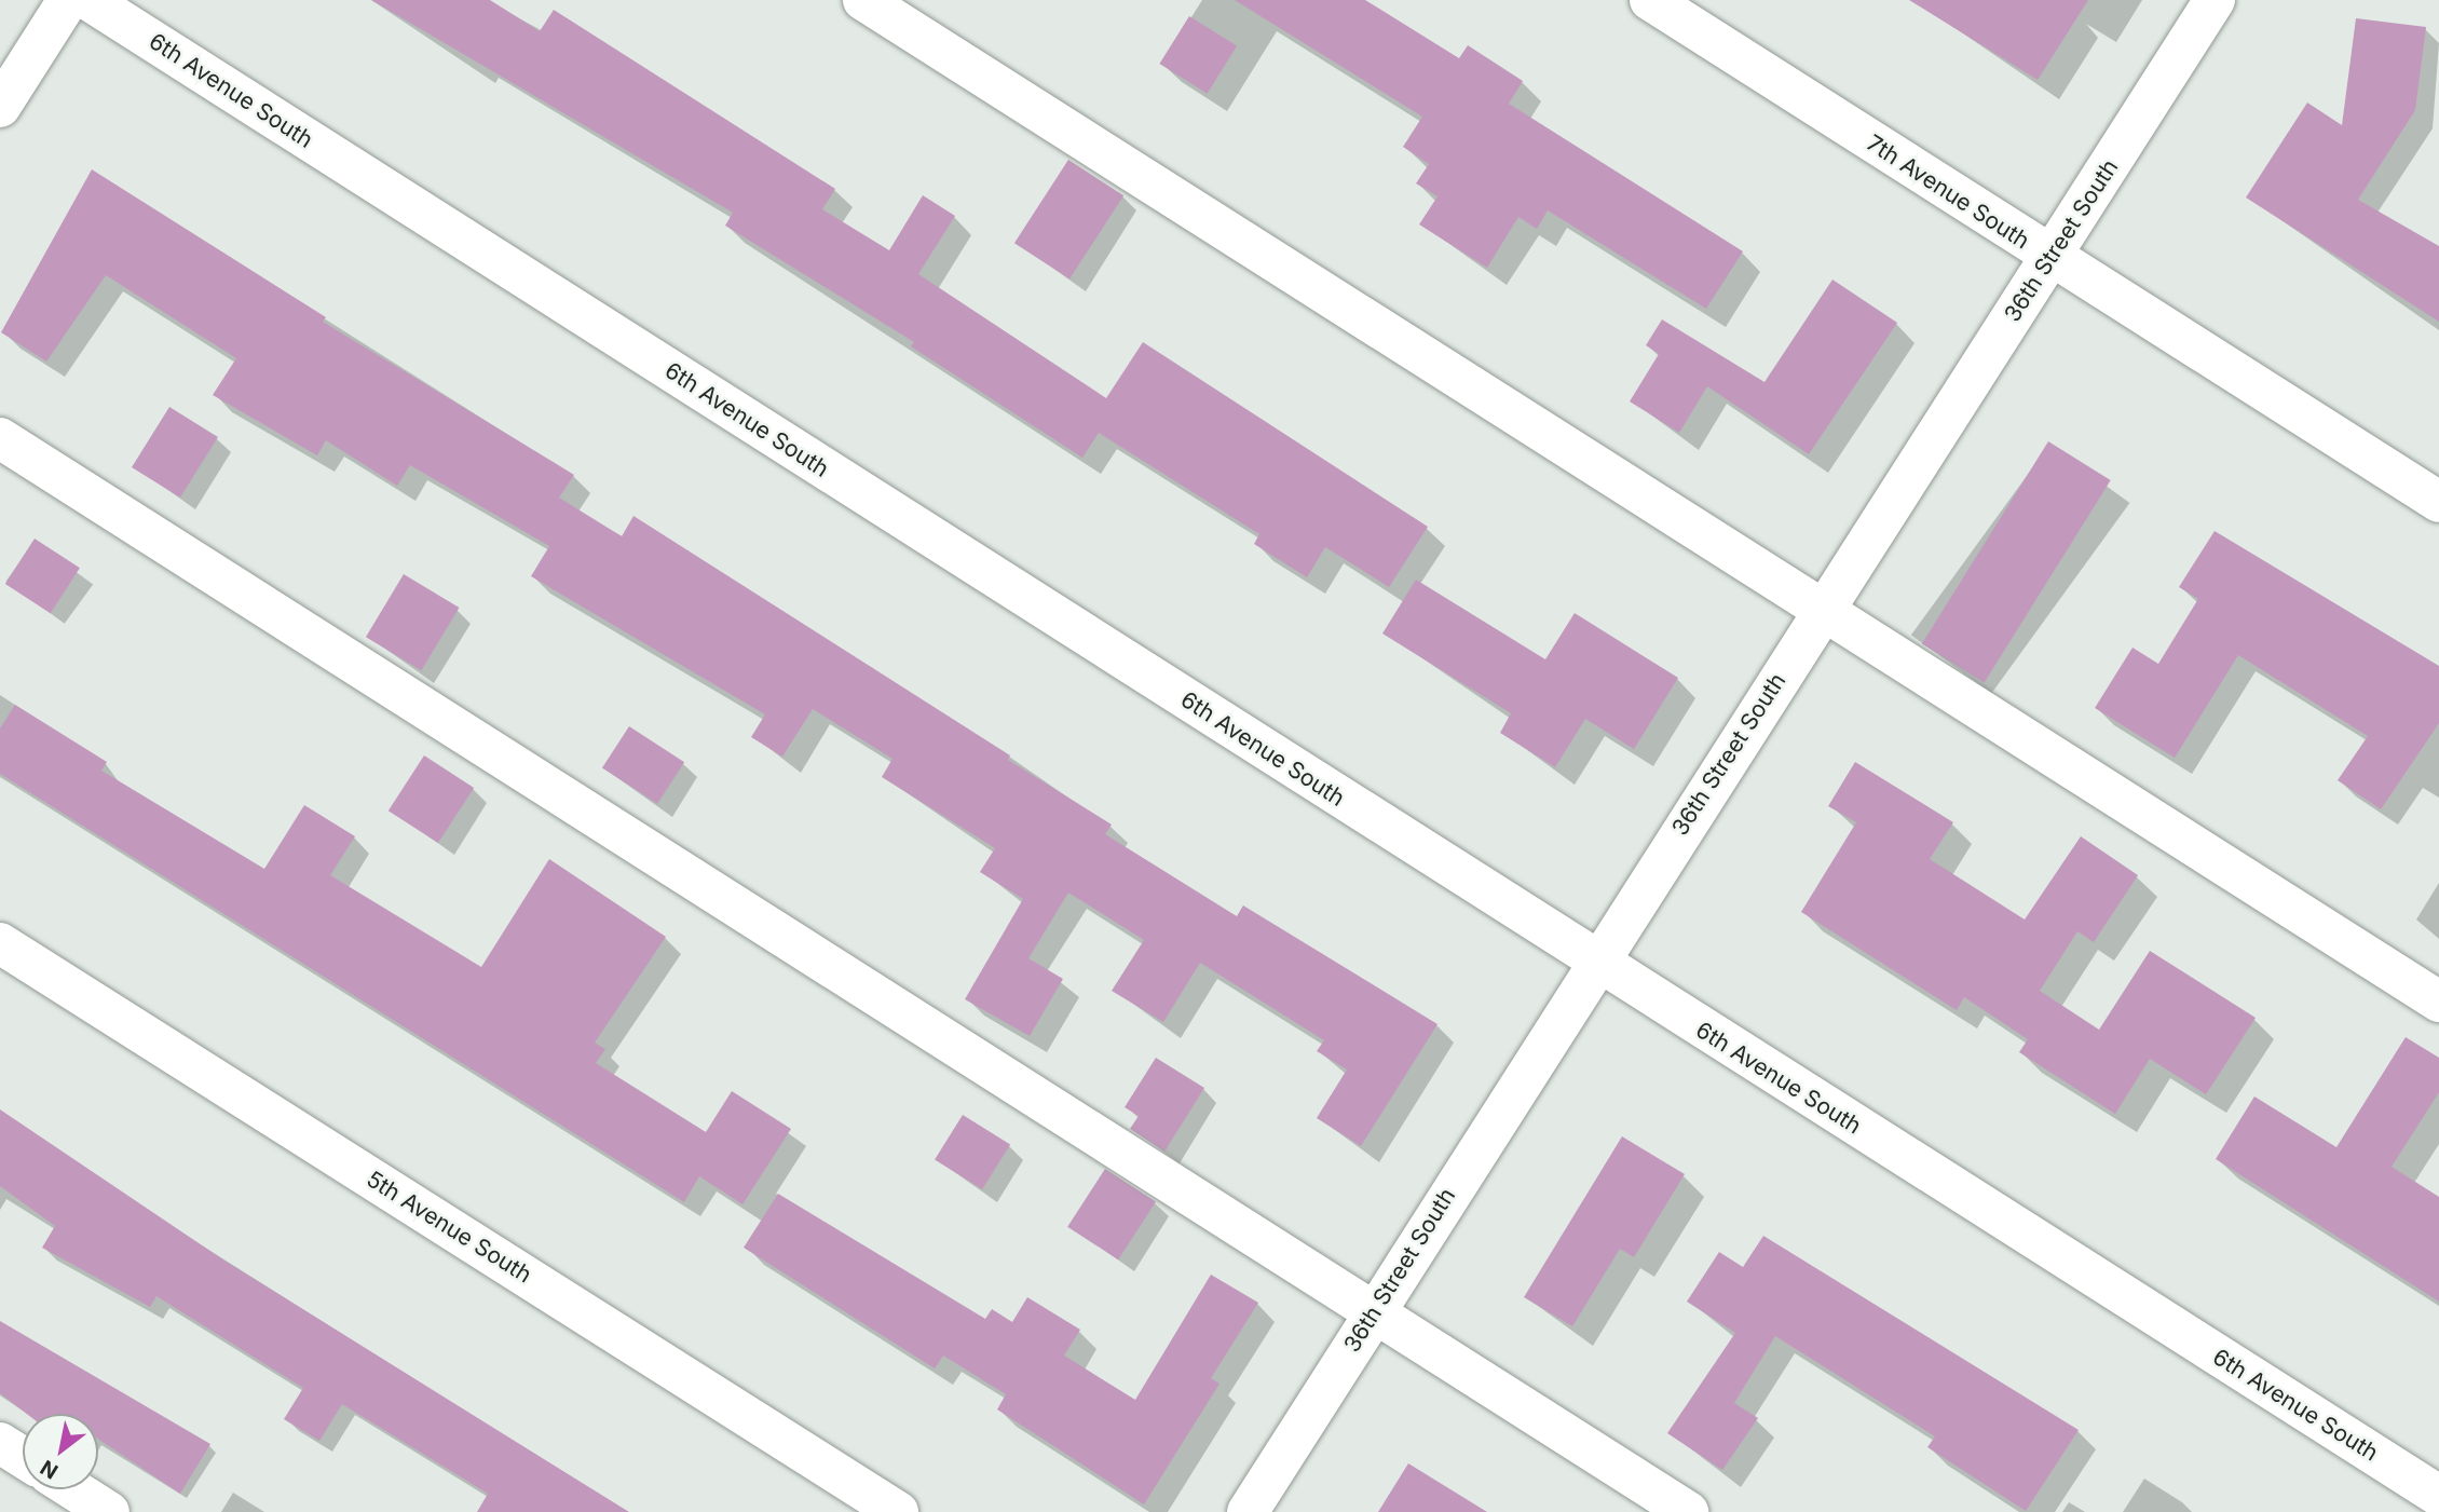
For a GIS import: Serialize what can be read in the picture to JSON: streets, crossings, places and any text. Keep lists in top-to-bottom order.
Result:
{
  "streets": {
    "street": [
      "6th Avenue South",
      "7th Avenue South",
      "36th Street South",
      "5th Avenue South"
    ]
  },
  "crossings": [
    ["6th Avenue South", "36th Street South"],
    ["7th Avenue South", "36th Street South"]
  ],
  "north": "bottom left"
}
